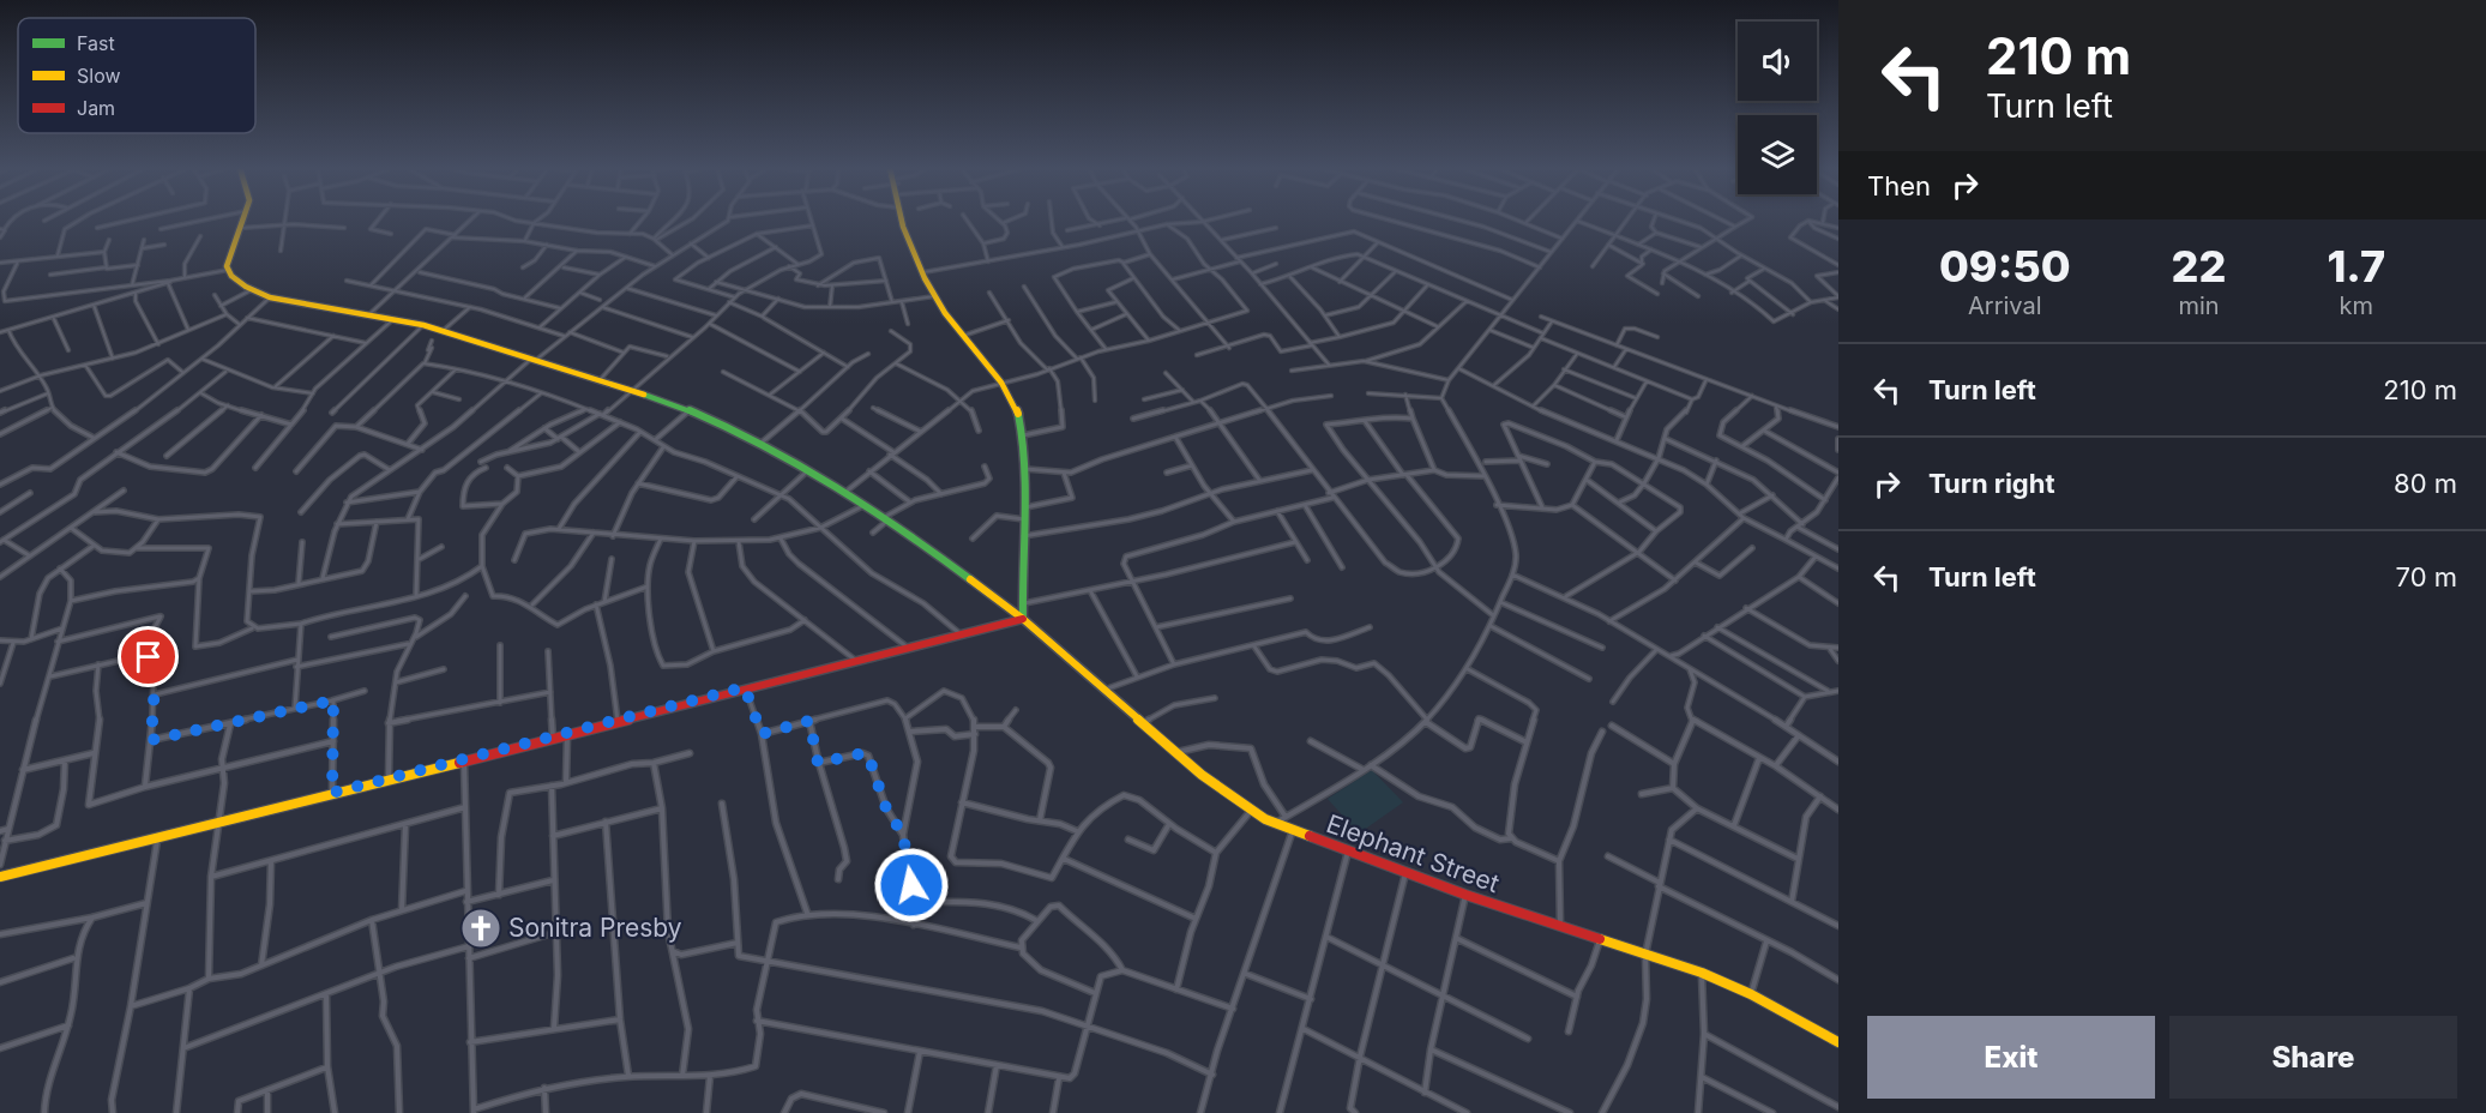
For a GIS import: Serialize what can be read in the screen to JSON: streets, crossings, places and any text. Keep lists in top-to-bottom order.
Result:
{
  "streets": {
    "main road": ["Elephant Street"]
  },
  "places": {
    "church": ["Sonitra Presby"]
  },
  "legend": ["Fast", "Slow", "Jam"],
  "page": {
    "turn": ["210 m", "Turn left"],
    "then": "Then",
    "eta": [
      "09:50",
      "Arrival",
      "22",
      "min",
      "1.7",
      "km"
    ],
    "list": [
      {
        "name": "Turn left",
        "value": "210 m"
      },
      {
        "name": "Turn right",
        "value": "80 m"
      },
      {
        "name": "Turn left",
        "value": "70 m"
      }
    ],
    "buttons": ["Exit", "Share"]
  }
}
